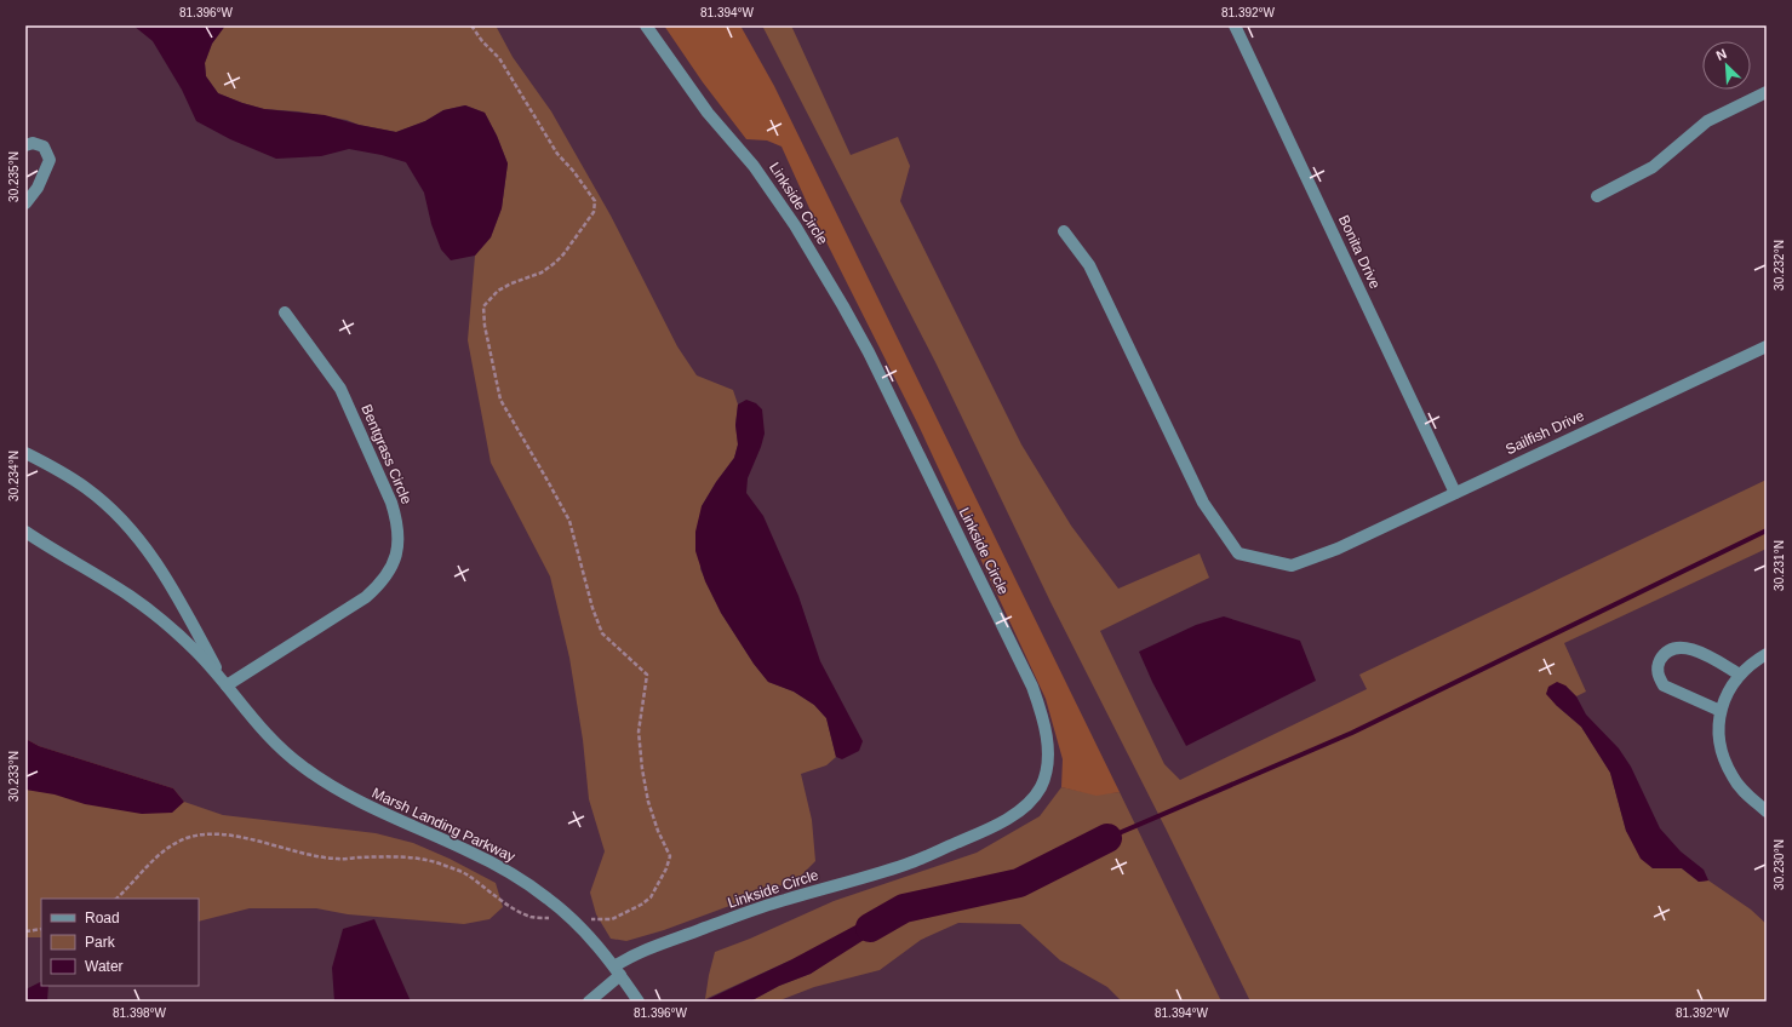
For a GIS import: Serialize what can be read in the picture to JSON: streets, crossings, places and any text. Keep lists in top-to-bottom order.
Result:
{
  "streets": {
    "street": [
      "Linkside Circle",
      "Bonita Drive",
      "Sailfish Drive",
      "Bentgrass Circle",
      "Marsh Landing Parkway"
    ]
  },
  "crossings": [
    ["Linkside Circle", "Marsh Landing Parkway"],
    ["Bonita Drive", "Sailfish Drive"],
    ["Bentgrass Circle", "Marsh Landing Parkway"]
  ],
  "legend": ["Road", "Park", "Water"],
  "north": "top left",
  "coordinates": [
    "81.396°W",
    "81.394°W",
    "81.392°W",
    "30.235°N",
    "30.232°N",
    "30.234°N",
    "30.231°N",
    "30.233°N",
    "30.230°N",
    "81.398°W"
  ]
}
